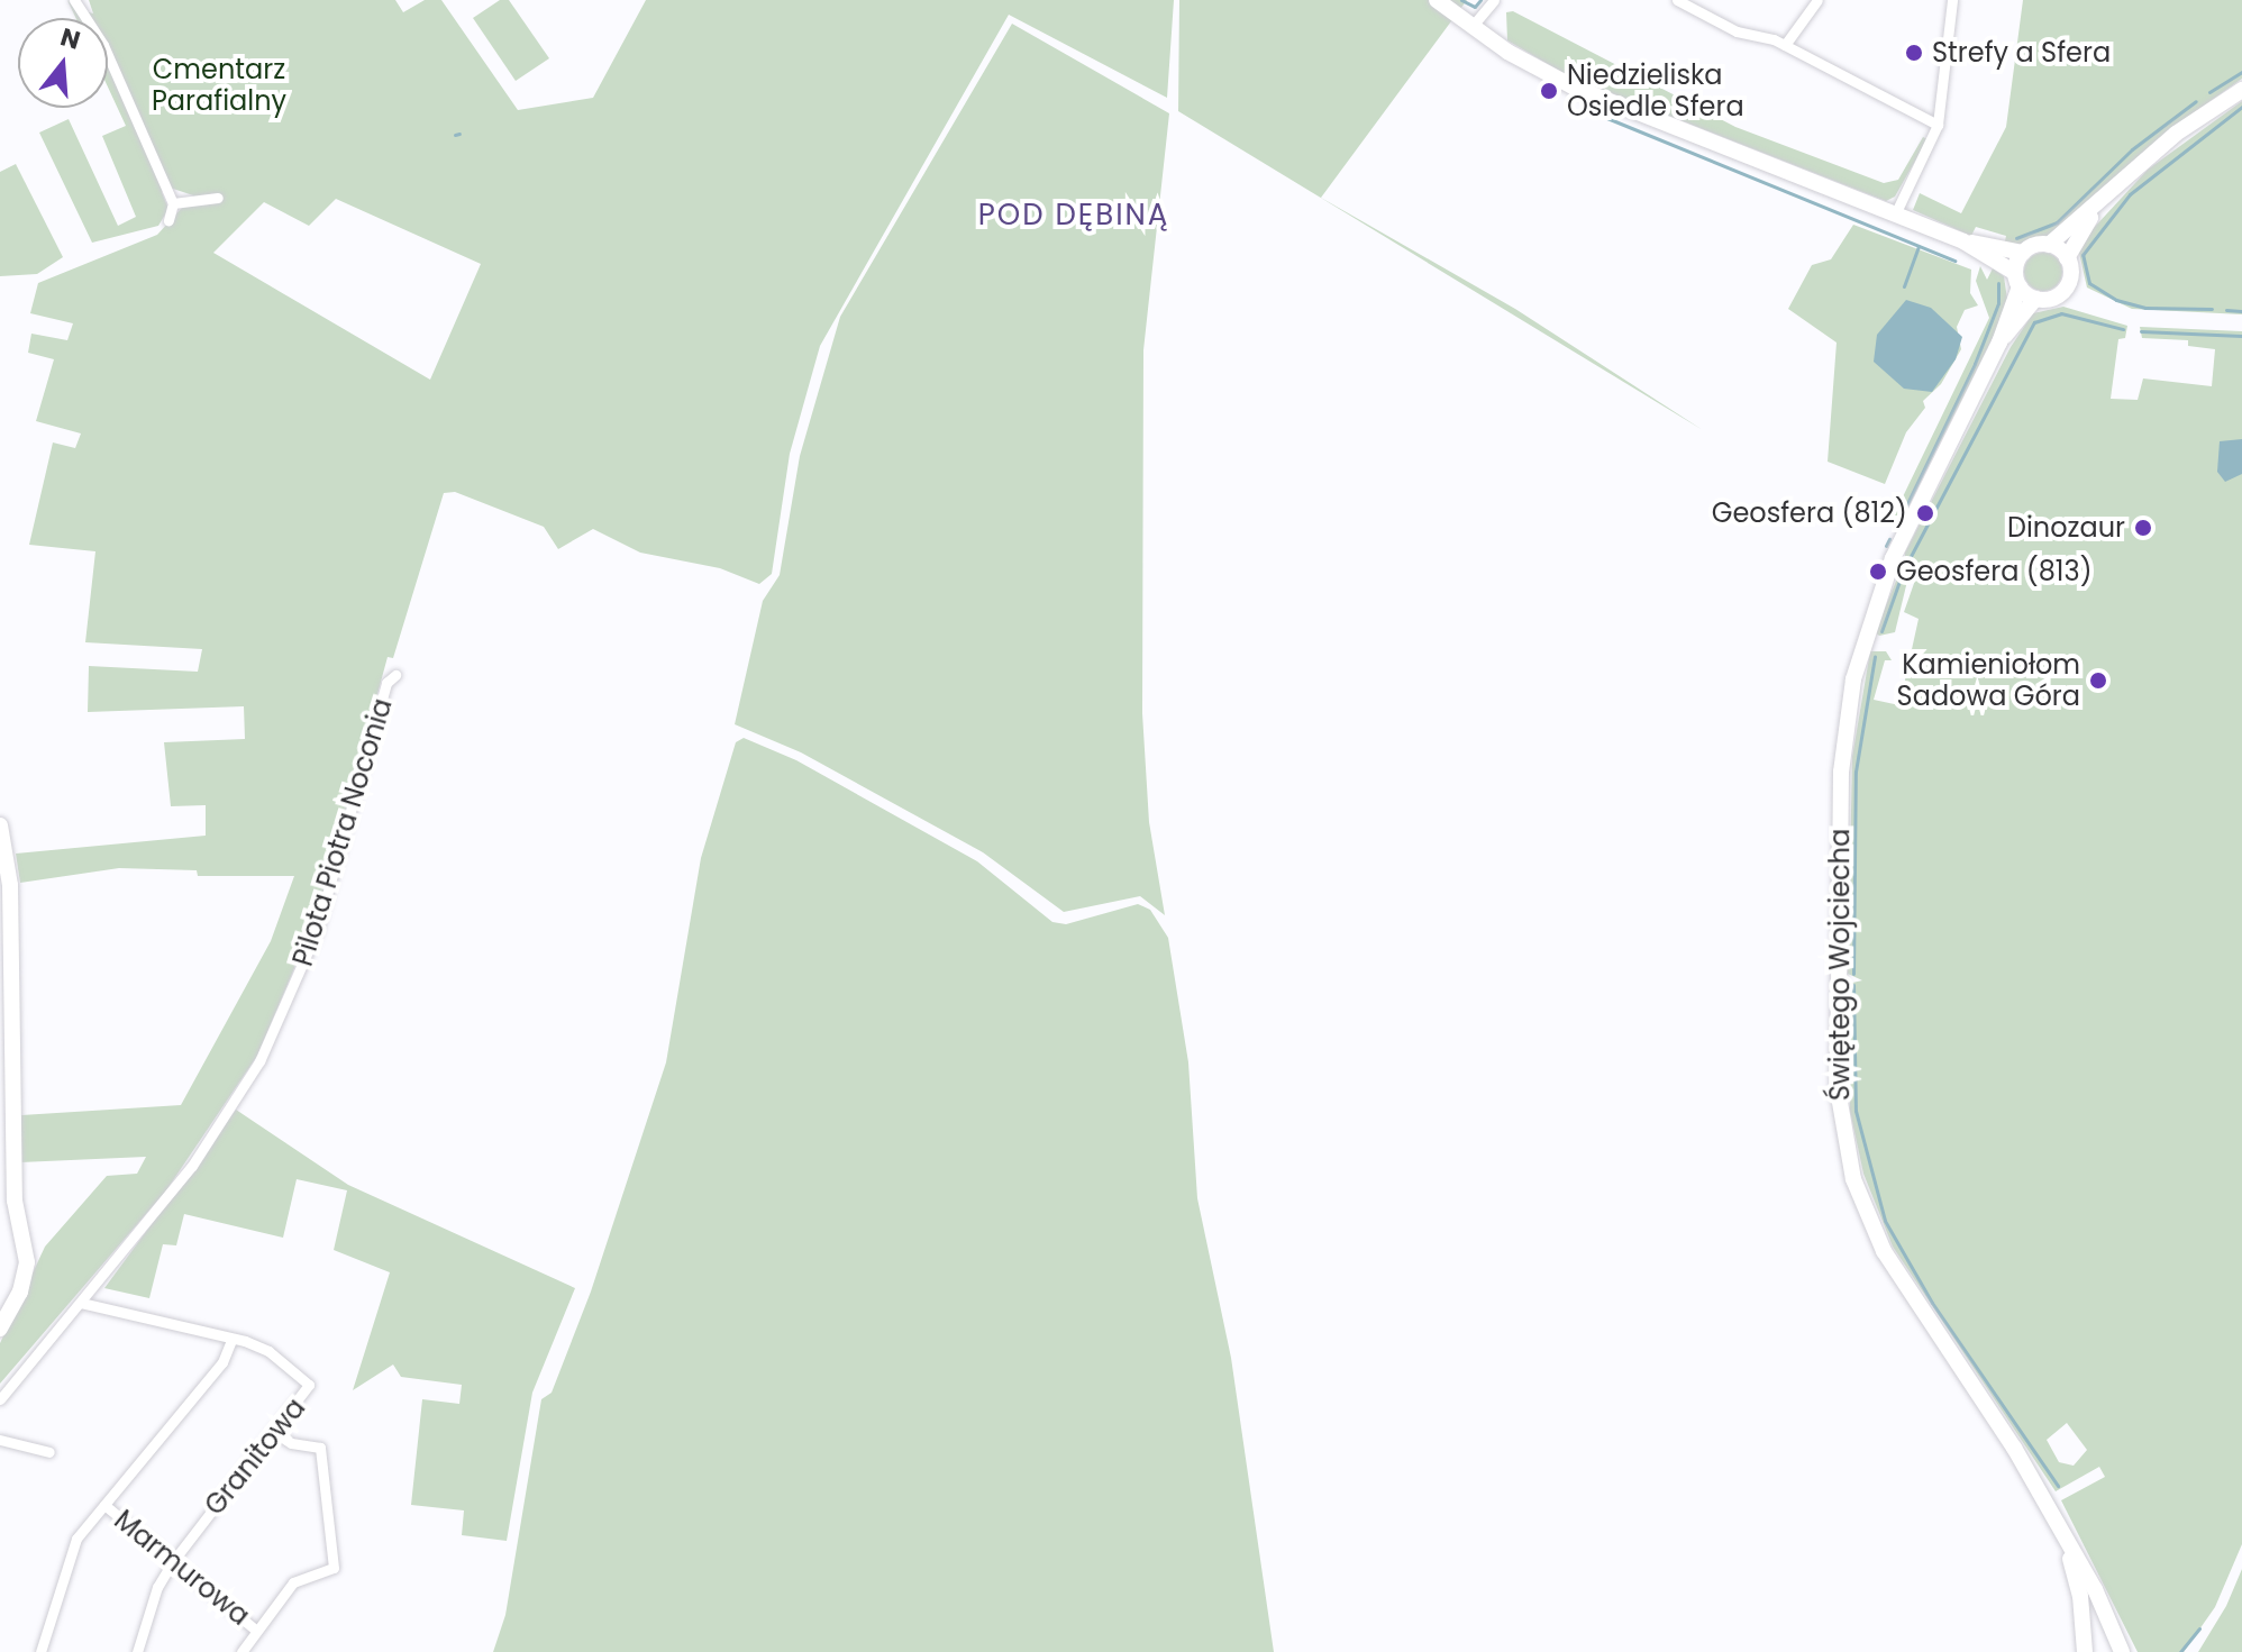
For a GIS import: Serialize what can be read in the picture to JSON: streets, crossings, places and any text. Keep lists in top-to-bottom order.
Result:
{
  "streets": {
    "street": [
      "Pilota Piotra Noconia",
      "Świętego Wojciecha",
      "Granitowa",
      "Marmurowa"
    ]
  },
  "crossings": [
    ["Pilota Piotra Noconia", "Granitowa"],
    ["Granitowa", "Marmurowa"]
  ],
  "districts": ["POD DĘBINĄ"],
  "parks": ["Cmentarz Parafialny"],
  "places": [
    "Strefy a Sfera",
    "Niedzieliska Osiedle Sfera",
    "Geosfera (812)",
    "Dinozaur",
    "Geosfera (813)",
    "Kamieniołom Sadowa Góra"
  ],
  "north": "top"
}
